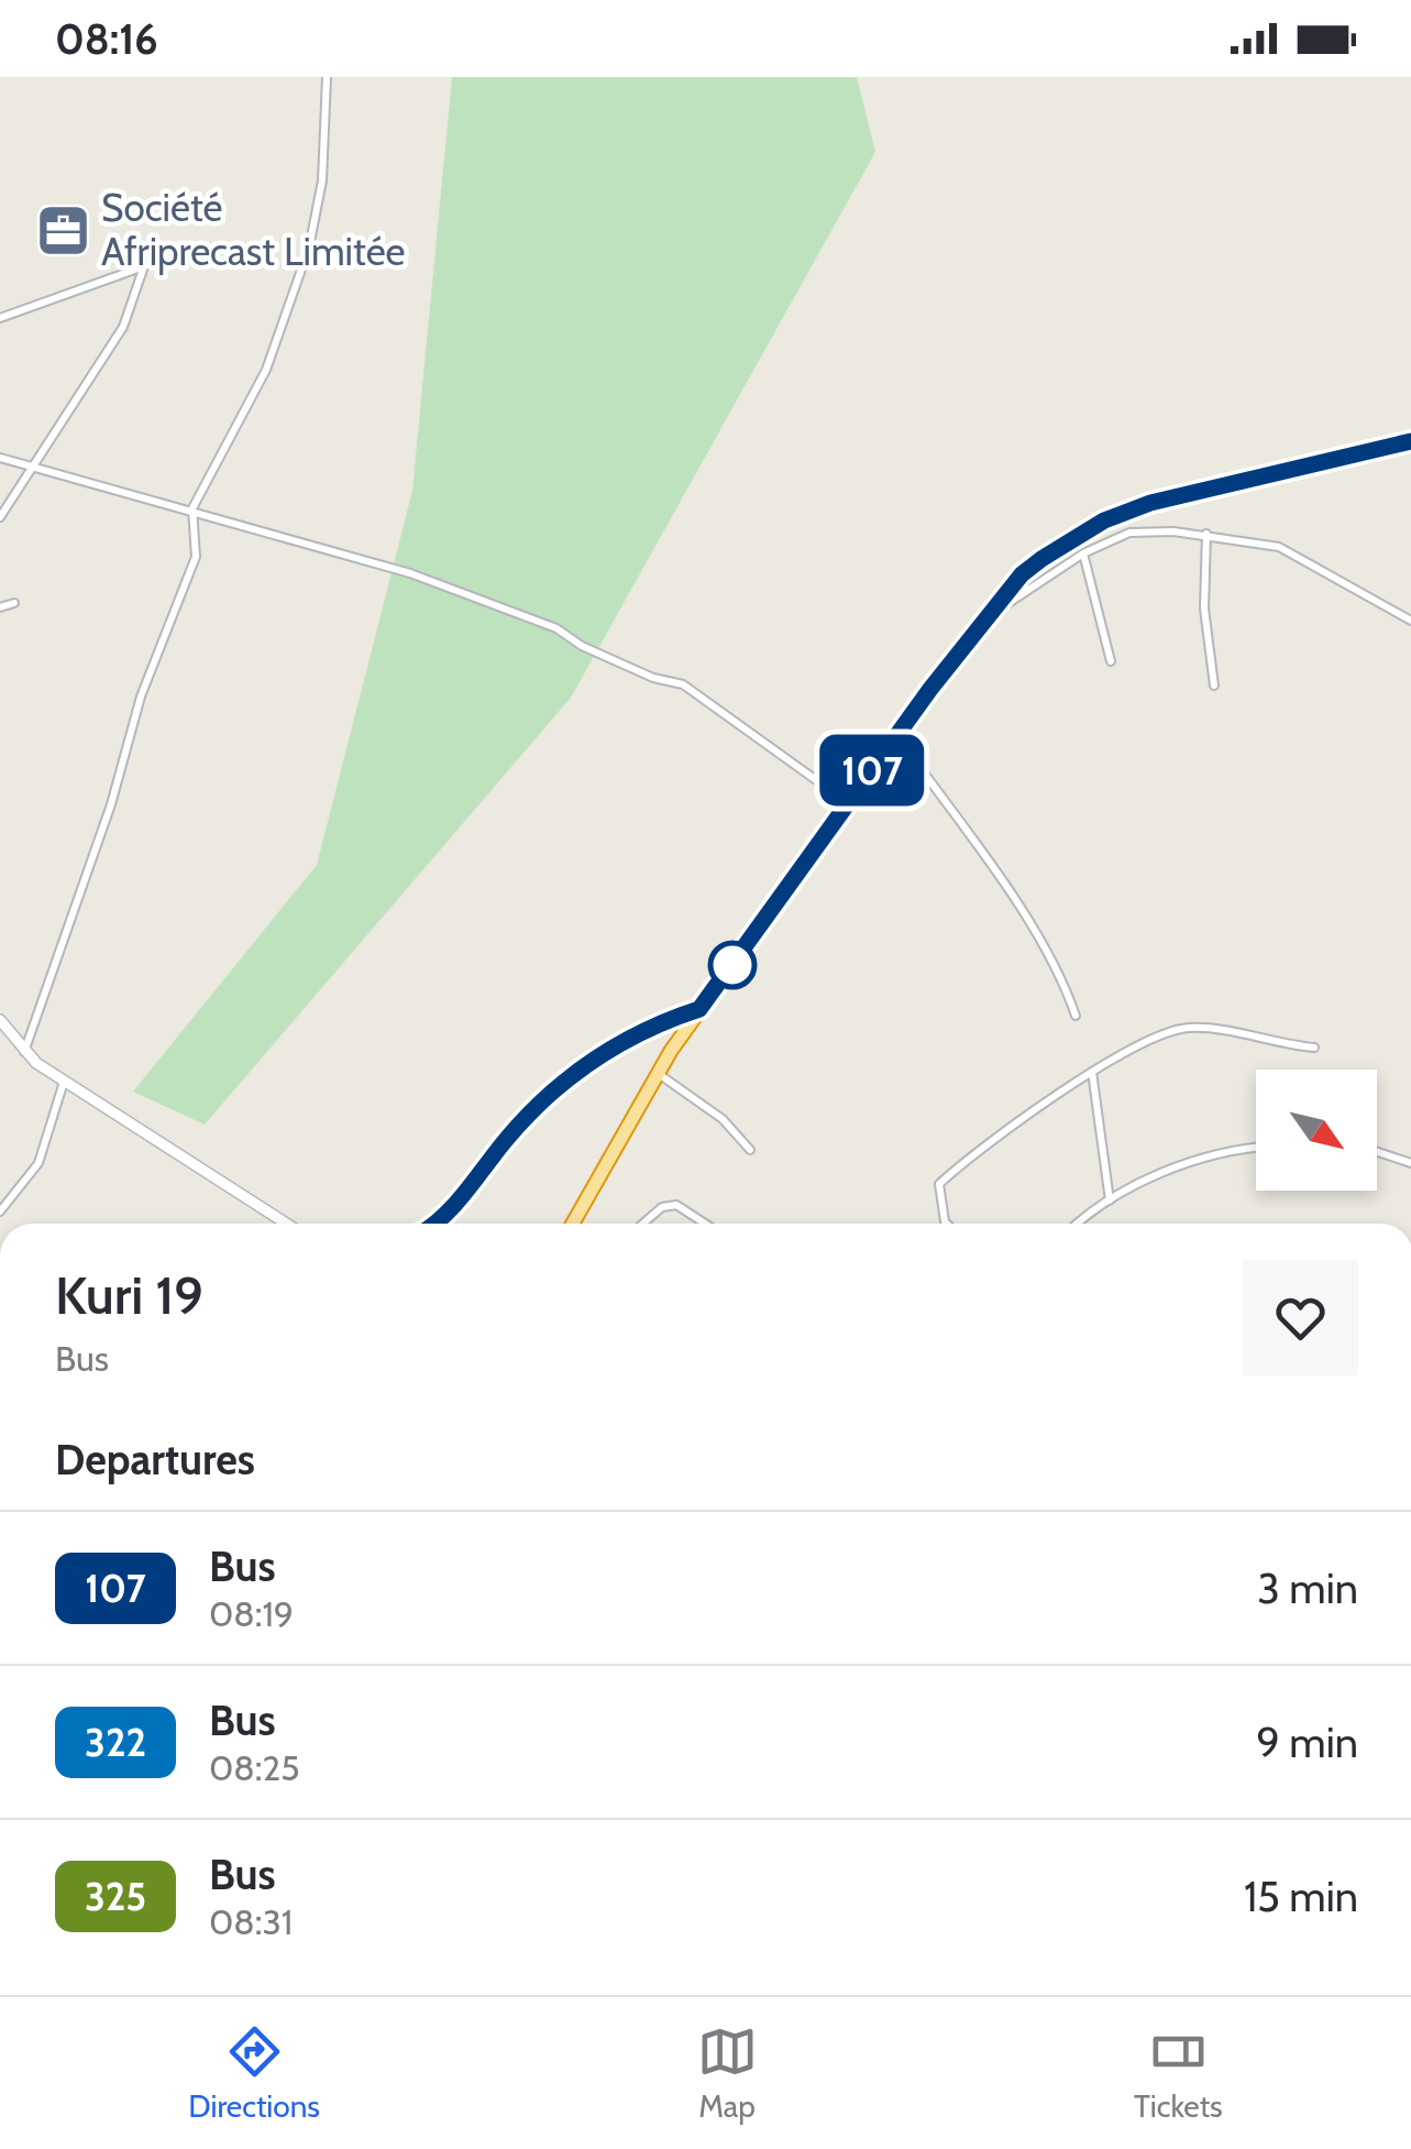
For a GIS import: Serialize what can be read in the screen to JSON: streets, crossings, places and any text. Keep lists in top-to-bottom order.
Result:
{
  "places": {
    "office": ["Société Afriprecast Limitée"]
  },
  "lines": ["bus line 107"],
  "north": "bottom right",
  "page": {
    "status": "08:16",
    "on_map": "107",
    "heading": [
      ["Kuri 19", "Bus"],
      "Departures"
    ],
    "list": [
      {
        "mark": "107",
        "name": "Bus",
        "note": "08:19",
        "value": "3 min"
      },
      {
        "mark": "322",
        "name": "Bus",
        "note": "08:25",
        "value": "9 min"
      },
      {
        "mark": "325",
        "name": "Bus",
        "note": "08:31",
        "value": "15 min"
      }
    ],
    "tabs": ["Directions", "Map", "Tickets"]
  }
}
